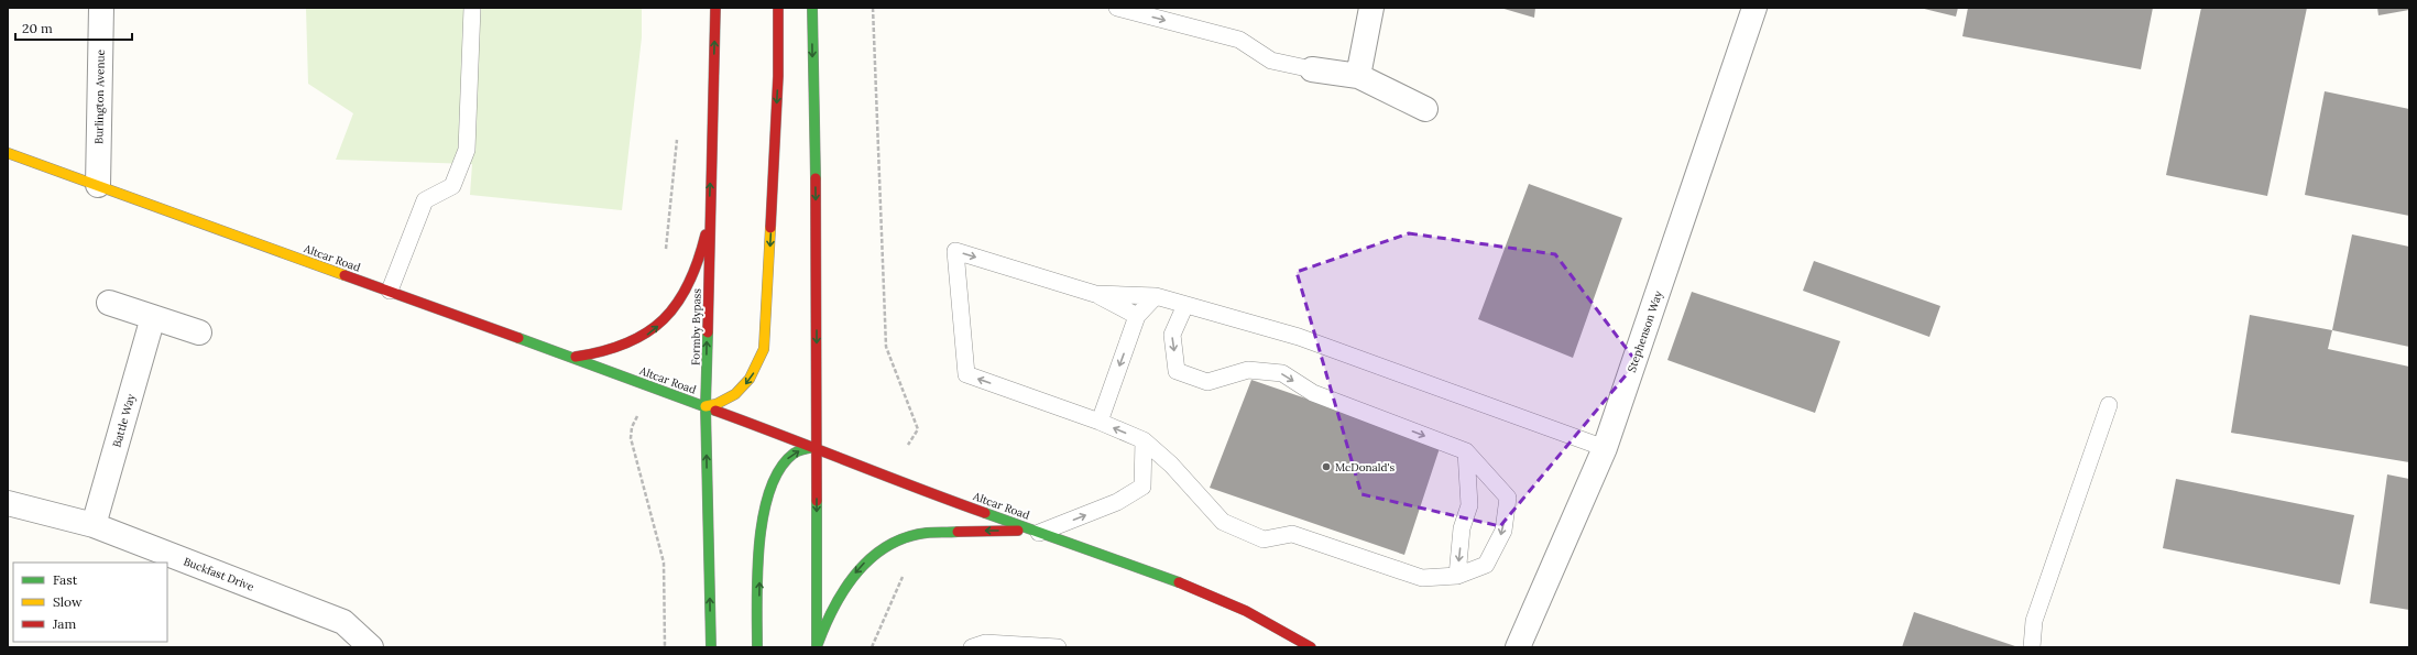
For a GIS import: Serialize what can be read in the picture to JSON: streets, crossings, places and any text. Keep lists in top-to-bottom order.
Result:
{
  "streets": {
    "main road": ["Altcar Road", "Formby Bypass"],
    "street": [
      "Burlington Avenue",
      "Stephenson Way",
      "Battle Way",
      "Buckfast Drive"
    ]
  },
  "crossings": [
    ["Burlington Avenue", "Altcar Road"],
    ["Altcar Road", "Formby Bypass"],
    ["Battle Way", "Buckfast Drive"]
  ],
  "places": ["McDonald's"],
  "legend": ["Fast", "Slow", "Jam"],
  "scale_bar": "20 m"
}
